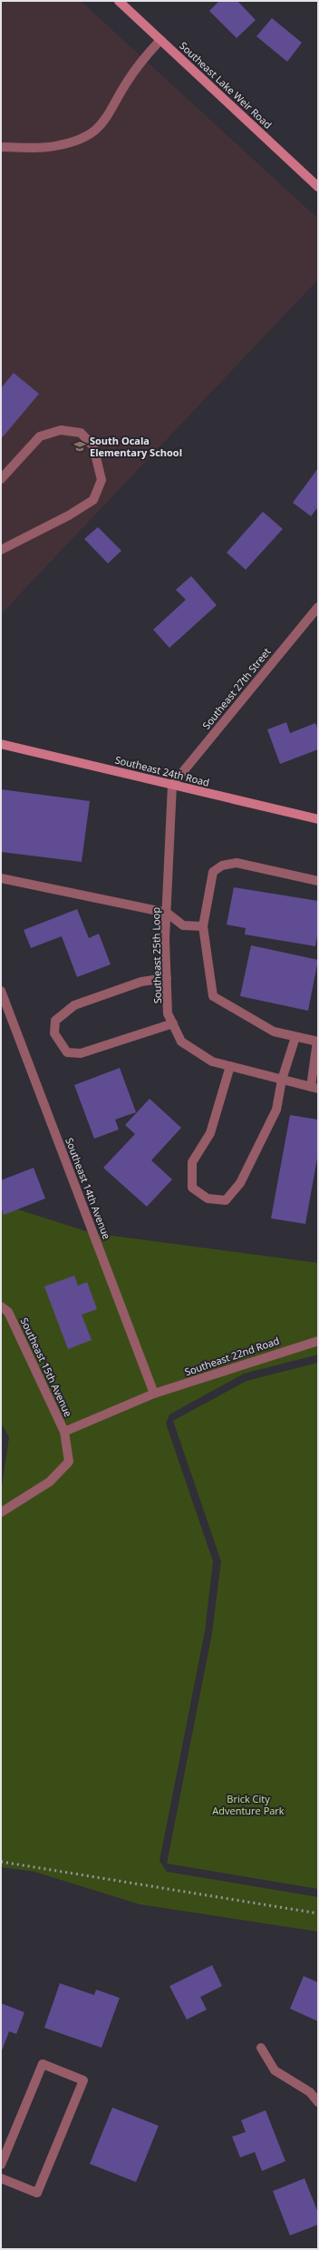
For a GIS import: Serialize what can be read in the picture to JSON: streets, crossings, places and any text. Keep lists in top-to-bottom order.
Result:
{
  "streets": {
    "street": [
      "Southeast Lake Weir Road",
      "Southeast 27th Street",
      "Southeast 24th Road",
      "Southeast 25th Loop",
      "Southeast 14th Avenue",
      "Southeast 22nd Road",
      "Southeast 15th Avenue"
    ]
  },
  "crossings": [
    ["Southeast 27th Street", "Southeast 24th Road"],
    ["Southeast 27th Street", "Southeast 25th Loop"],
    ["Southeast 24th Road", "Southeast 25th Loop"],
    ["Southeast 14th Avenue", "Southeast 22nd Road"],
    ["Southeast 14th Avenue", "Southeast 15th Avenue"],
    ["Southeast 22nd Road", "Southeast 15th Avenue"]
  ],
  "parks": ["Brick City Adventure Park"],
  "places": {
    "school or university": ["South Ocala Elementary School"]
  }
}
